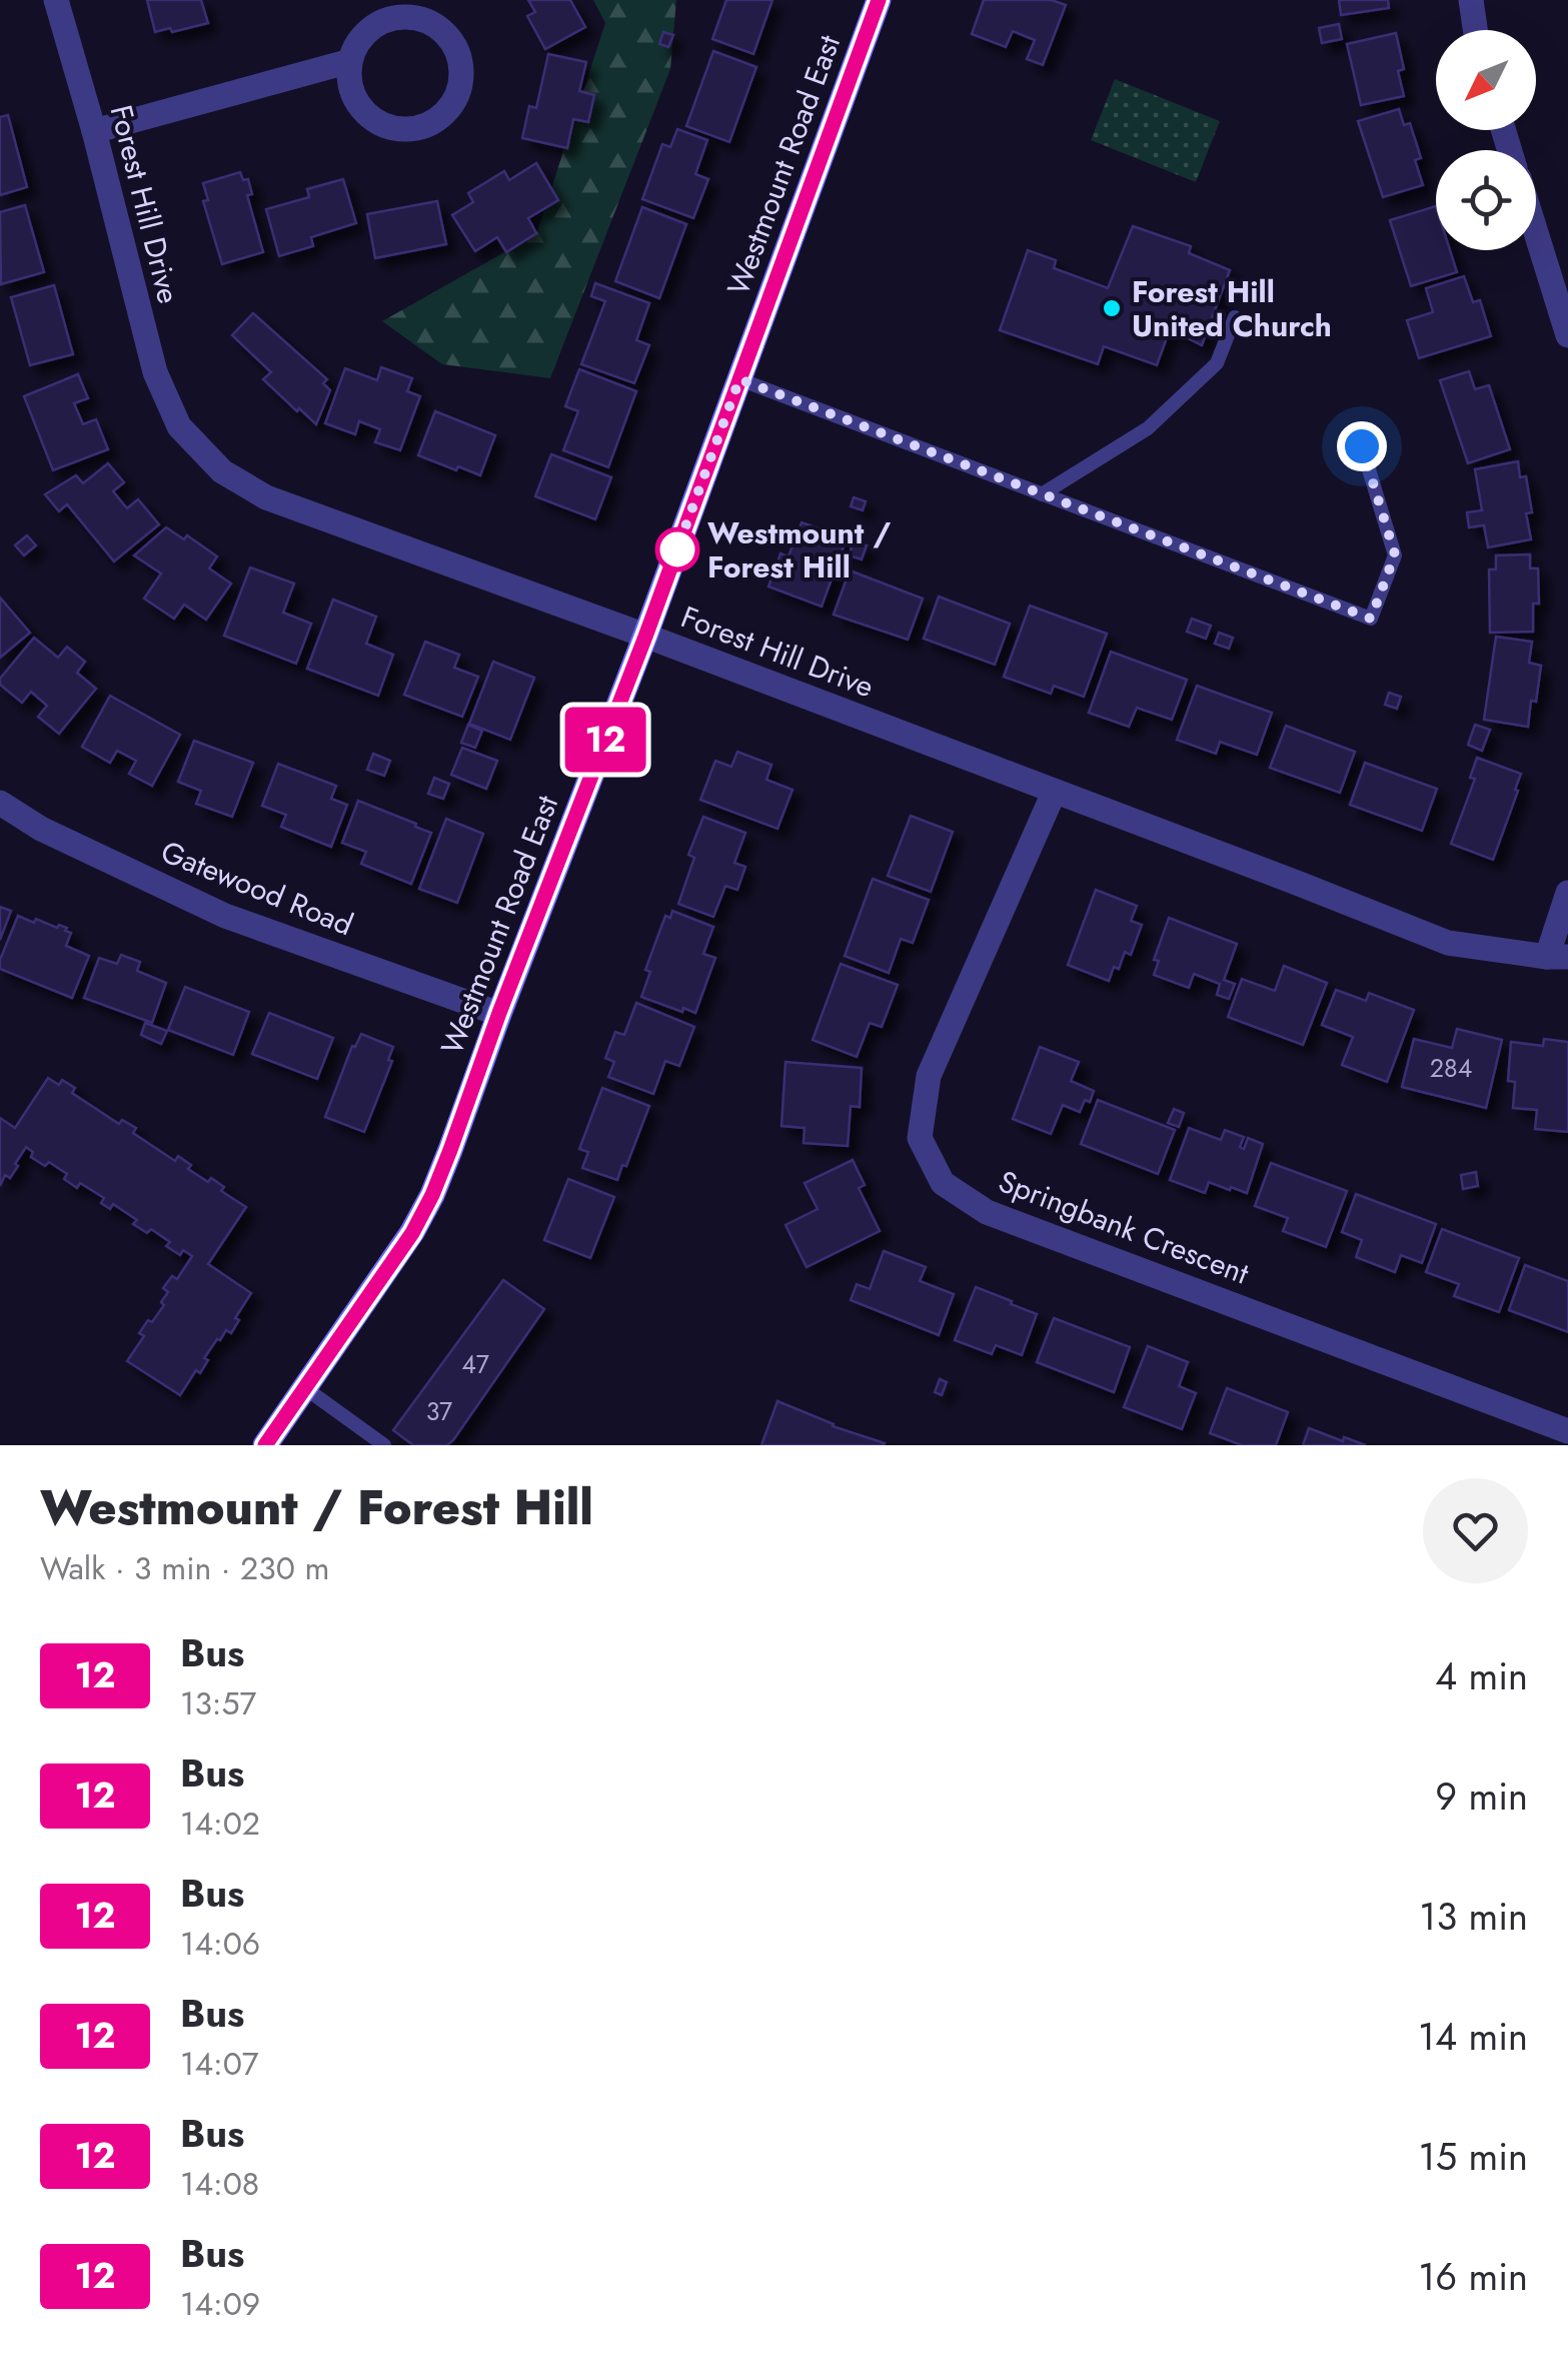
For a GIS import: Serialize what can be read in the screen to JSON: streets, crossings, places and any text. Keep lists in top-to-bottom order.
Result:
{
  "streets": {
    "main road": ["Westmount Road East"],
    "street": ["Forest Hill Drive", "Gatewood Road", "Springbank Crescent"]
  },
  "crossings": [
    ["Westmount Road East", "Forest Hill Drive"],
    ["Westmount Road East", "Gatewood Road"],
    ["Forest Hill Drive", "Springbank Crescent"]
  ],
  "places": ["Forest Hill United Church", "Westmount / Forest Hill"],
  "lines": ["bus line 12"],
  "house_numbers": ["284", "47", "37"],
  "north": "bottom left",
  "page": {
    "on_map": "12",
    "heading": ["Westmount / Forest Hill", "Walk · 3 min · 230 m"],
    "list": [
      {
        "mark": "12",
        "name": "Bus",
        "note": "13:57",
        "value": "4 min"
      },
      {
        "mark": "12",
        "name": "Bus",
        "note": "14:02",
        "value": "9 min"
      },
      {
        "mark": "12",
        "name": "Bus",
        "note": "14:06",
        "value": "13 min"
      },
      {
        "mark": "12",
        "name": "Bus",
        "note": "14:07",
        "value": "14 min"
      },
      {
        "mark": "12",
        "name": "Bus",
        "note": "14:08",
        "value": "15 min"
      },
      {
        "mark": "12",
        "name": "Bus",
        "note": "14:09",
        "value": "16 min"
      }
    ]
  }
}
